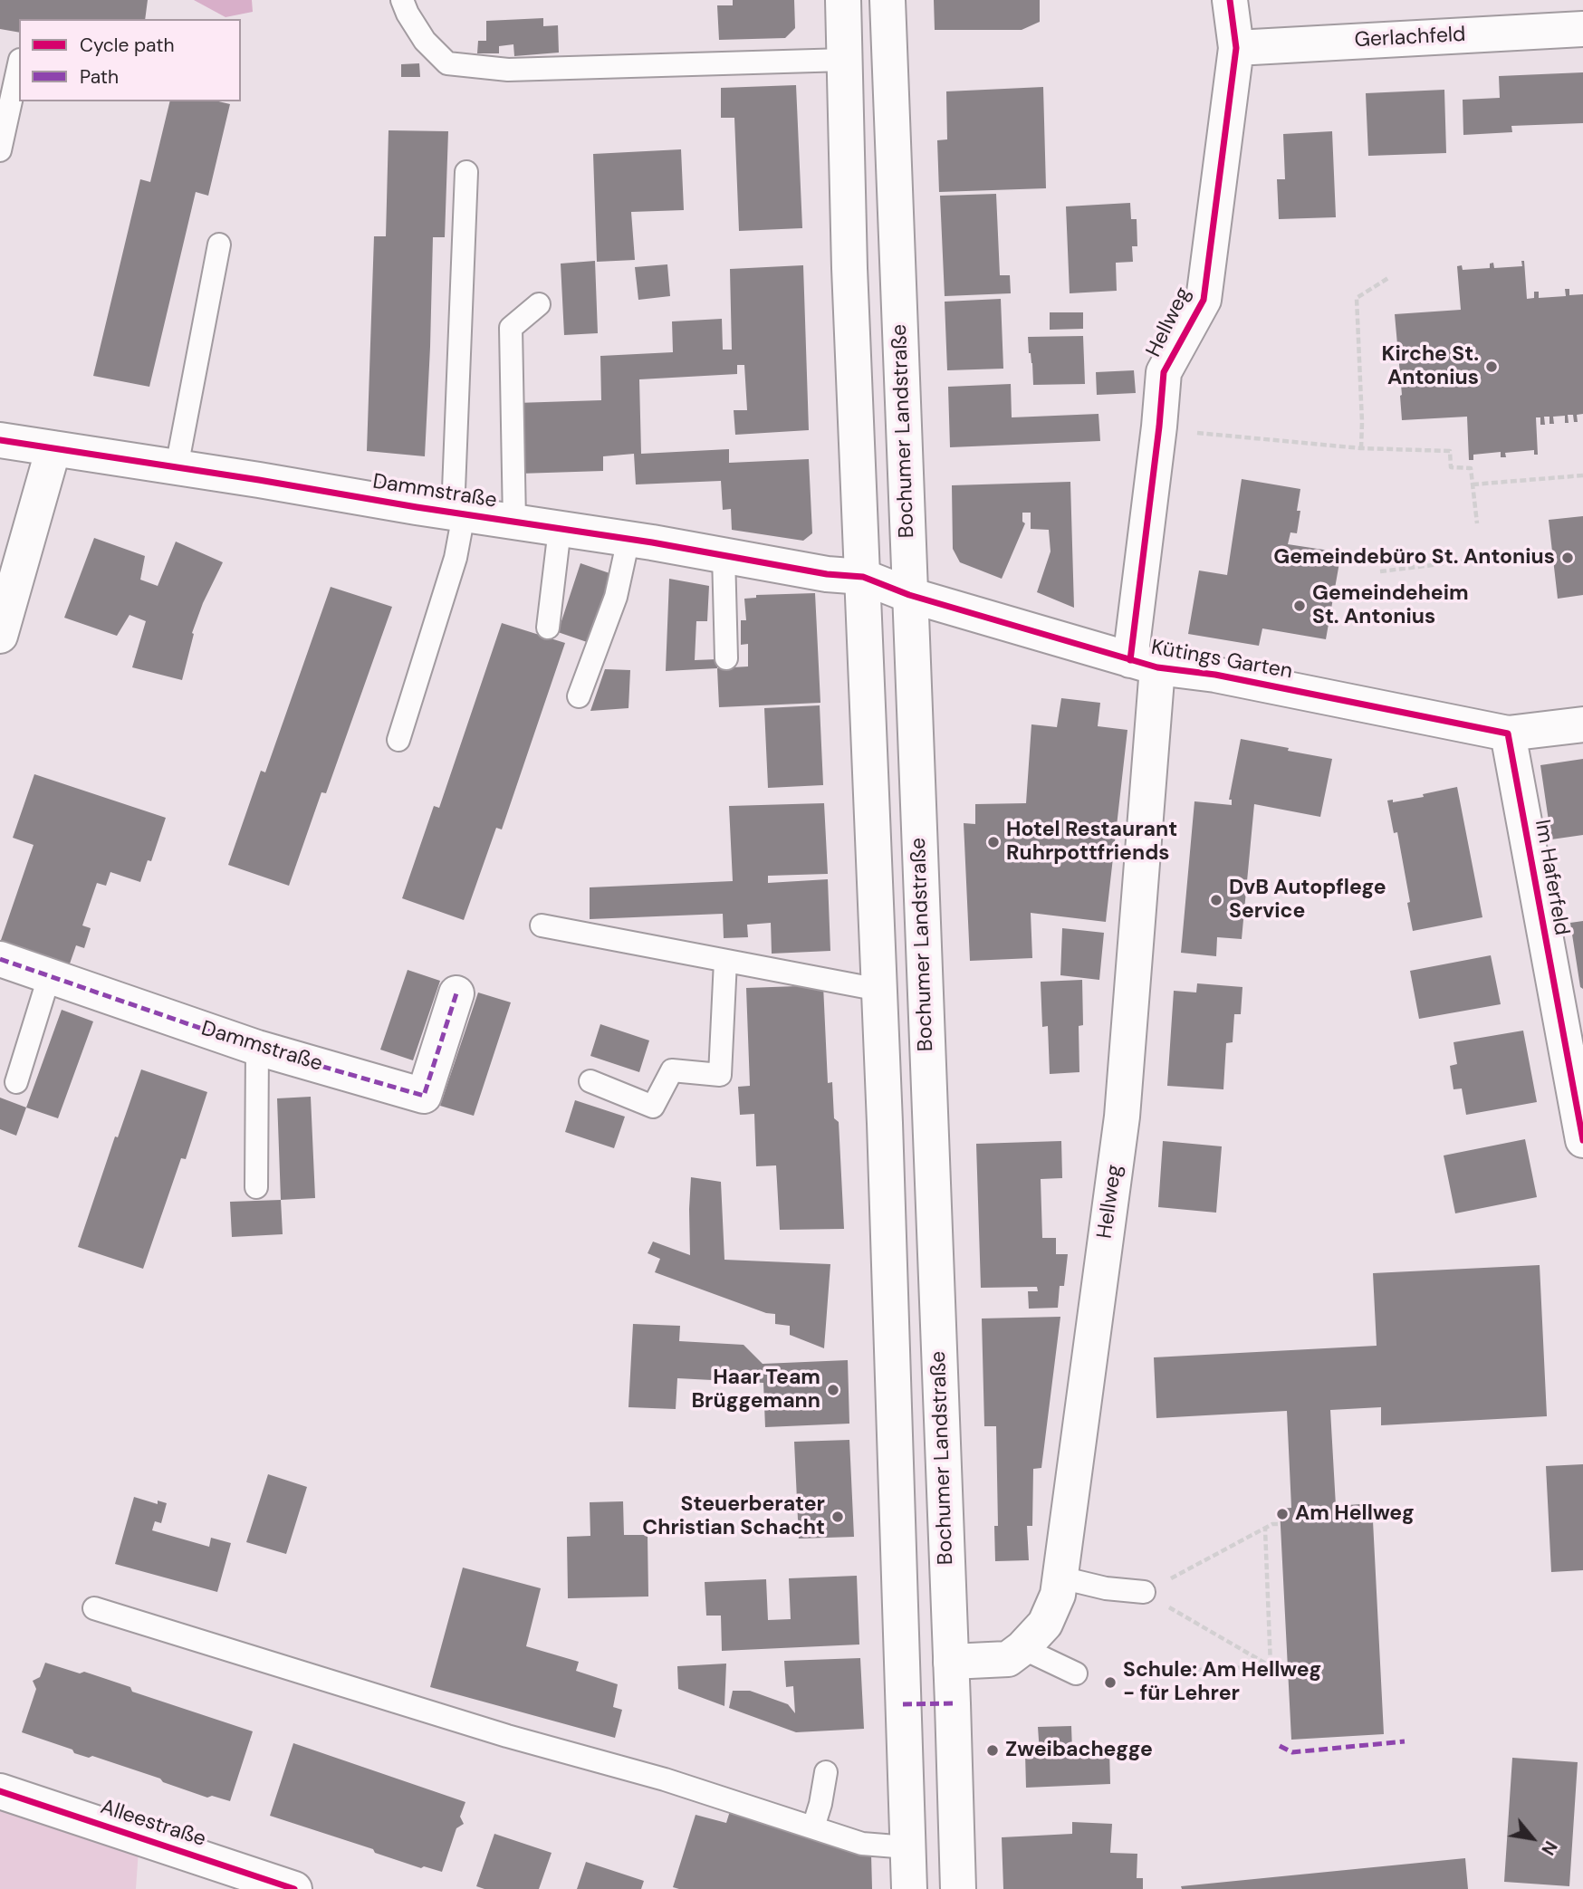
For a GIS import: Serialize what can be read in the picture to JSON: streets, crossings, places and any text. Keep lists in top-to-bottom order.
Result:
{
  "streets": {
    "street": [
      "Gerlachfeld",
      "Hellweg",
      "Bochumer Landstraße",
      "Dammstraße",
      "Kütings Garten",
      "Im Haferfeld",
      "Alleestraße"
    ]
  },
  "crossings": [
    ["Gerlachfeld", "Hellweg"],
    ["Hellweg", "Bochumer Landstraße"],
    ["Hellweg", "Kütings Garten"],
    ["Bochumer Landstraße", "Kütings Garten"],
    ["Dammstraße", "Kütings Garten"],
    ["Kütings Garten", "Im Haferfeld"]
  ],
  "places": [
    "Kirche St. Antonius",
    "Gemeindebüro St. Antonius",
    "Gemeindeheim St. Antonius",
    "Hotel Restaurant Ruhrpottfriends",
    "DvB Autopflege Service",
    "Haar Team Brüggemann",
    "Am Hellweg",
    "Steuerberater Christian Schacht",
    "Schule: Am Hellweg - für Lehrer",
    "Zweibachegge"
  ],
  "legend": ["Cycle path", "Path"],
  "north": "bottom right"
}
